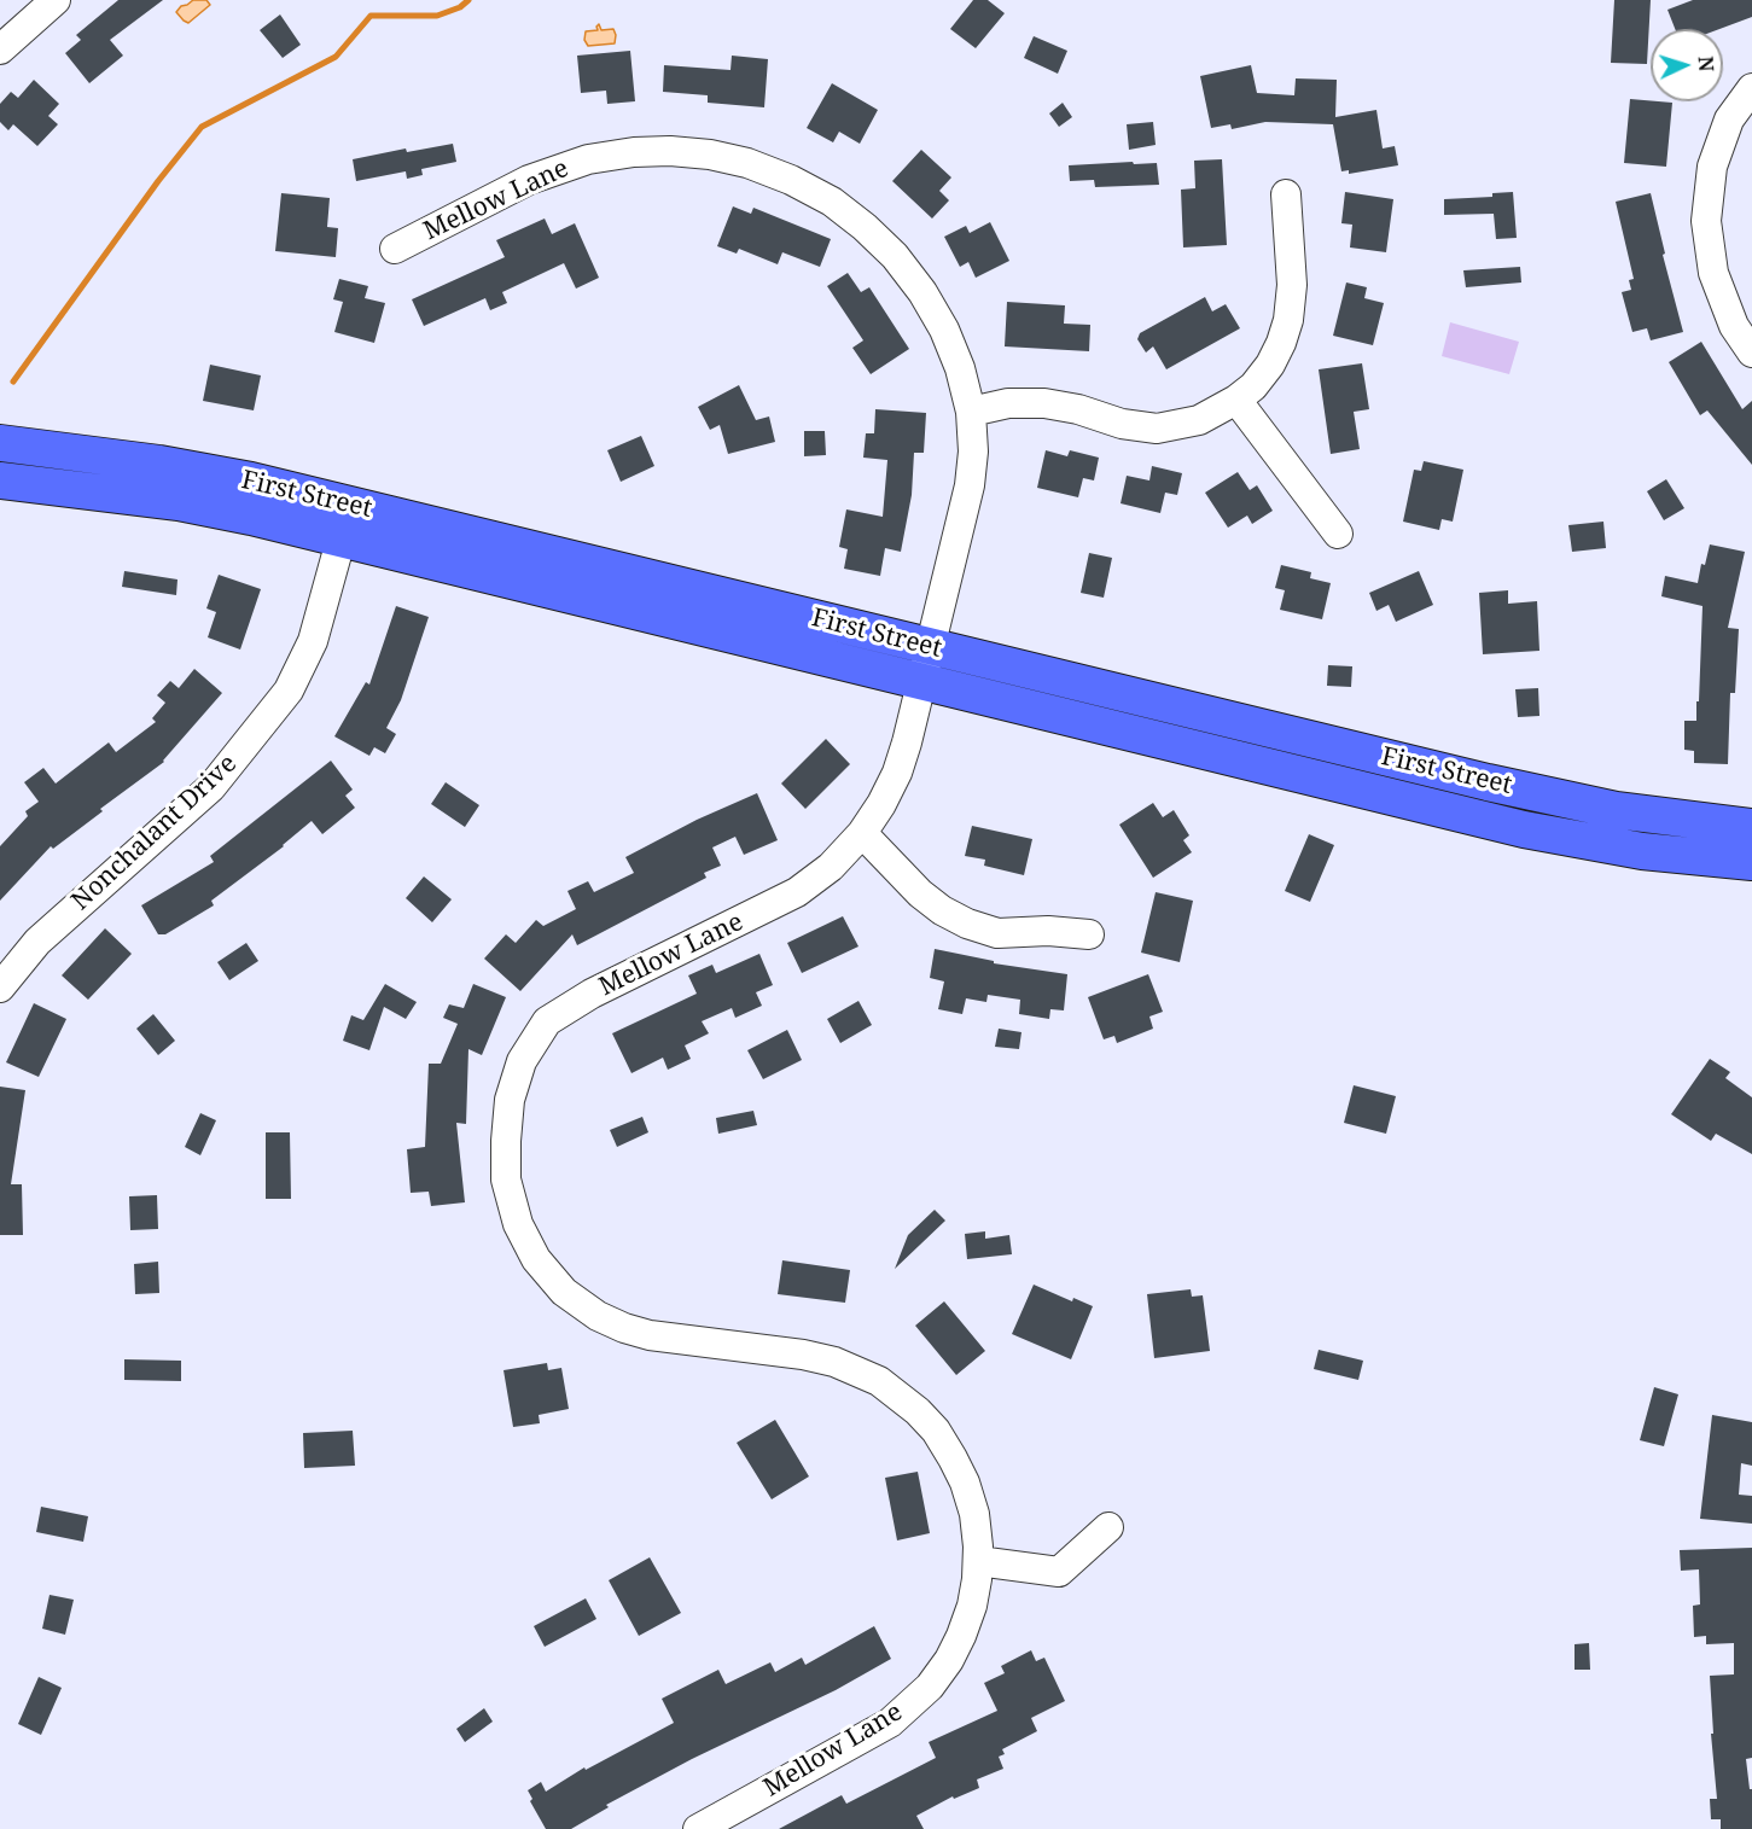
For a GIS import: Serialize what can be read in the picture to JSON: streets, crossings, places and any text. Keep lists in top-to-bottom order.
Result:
{
  "streets": {
    "main road": ["First Street"],
    "street": ["Mellow Lane", "Nonchalant Drive"]
  },
  "crossings": [
    ["Mellow Lane", "First Street"],
    ["First Street", "Nonchalant Drive"]
  ],
  "north": "right"
}
